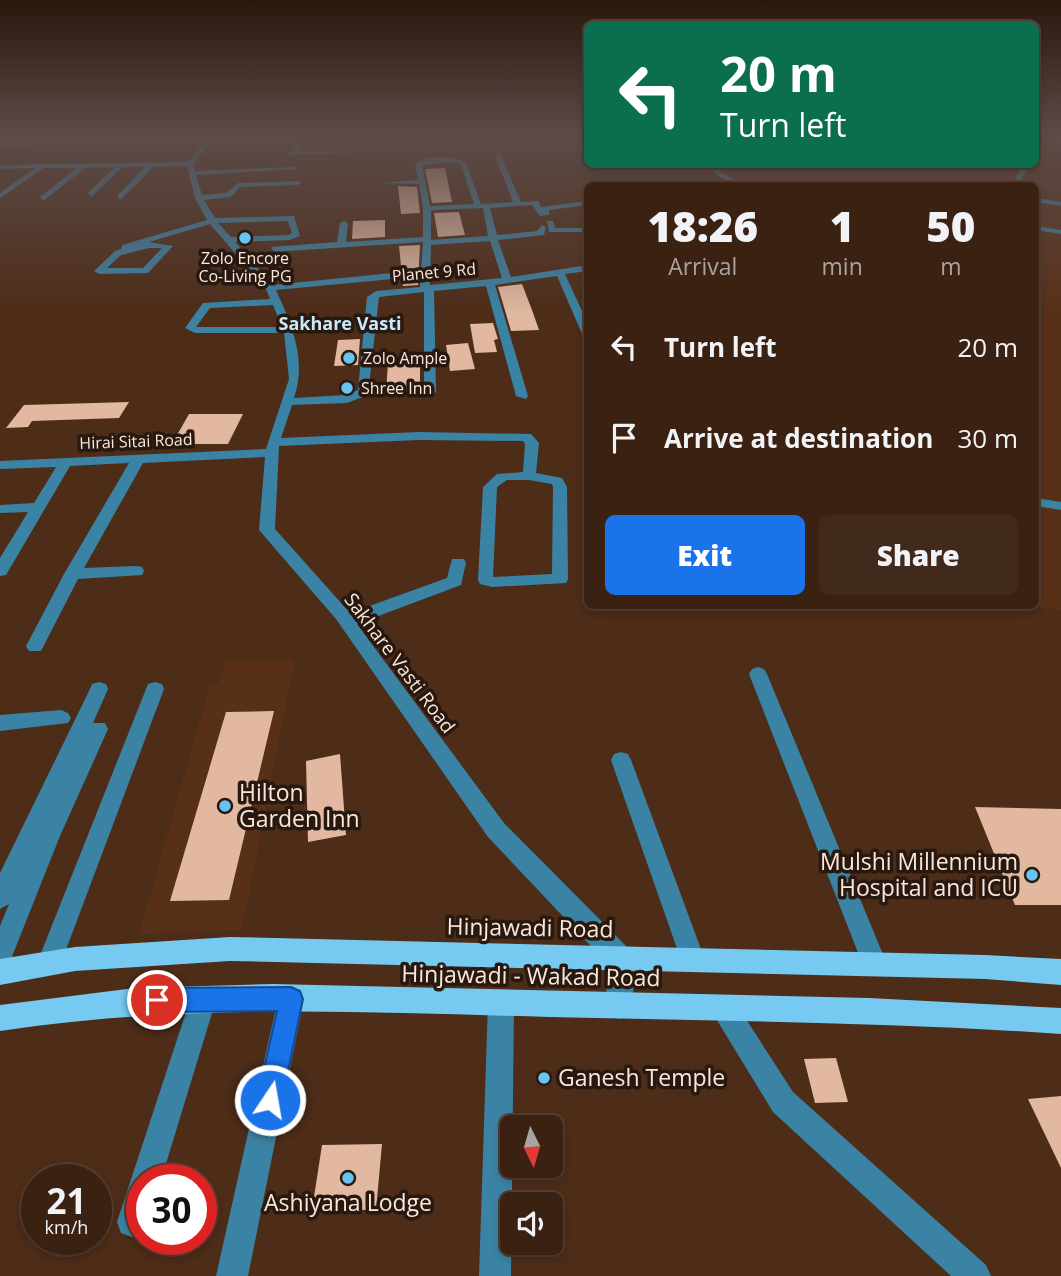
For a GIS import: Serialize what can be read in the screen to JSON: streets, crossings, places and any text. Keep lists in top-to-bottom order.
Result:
{
  "streets": {
    "main road": ["Hinjawadi Road", "Hinjawadi - Wakad Road"],
    "street": ["Planet 9 Rd", "Hirai Sitai Road", "Sakhare Vasti Road"]
  },
  "crossings": [
    ["Planet 9 Rd", "Sakhare Vasti Road"],
    ["Hirai Sitai Road", "Sakhare Vasti Road"],
    ["Sakhare Vasti Road", "Hinjawadi Road"]
  ],
  "districts": ["Sakhare Vasti"],
  "places": [
    "Zolo Encore Co-Living PG",
    "Zolo Ample",
    "Shree Inn",
    "Hilton Garden Inn",
    "Mulshi Millennium Hospital and ICU",
    "Ganesh Temple",
    "Ashiyana Lodge"
  ],
  "north": "bottom",
  "page": {
    "turn": ["20 m", "Turn left"],
    "eta": [
      "18:26",
      "Arrival",
      "1",
      "min",
      "50",
      "m"
    ],
    "list": [
      {
        "name": "Turn left",
        "value": "20 m"
      },
      {
        "name": "Arrive at destination",
        "value": "30 m"
      }
    ],
    "buttons": ["Exit", "Share"],
    "speed": "21 km/h",
    "limit": "30"
  }
}
